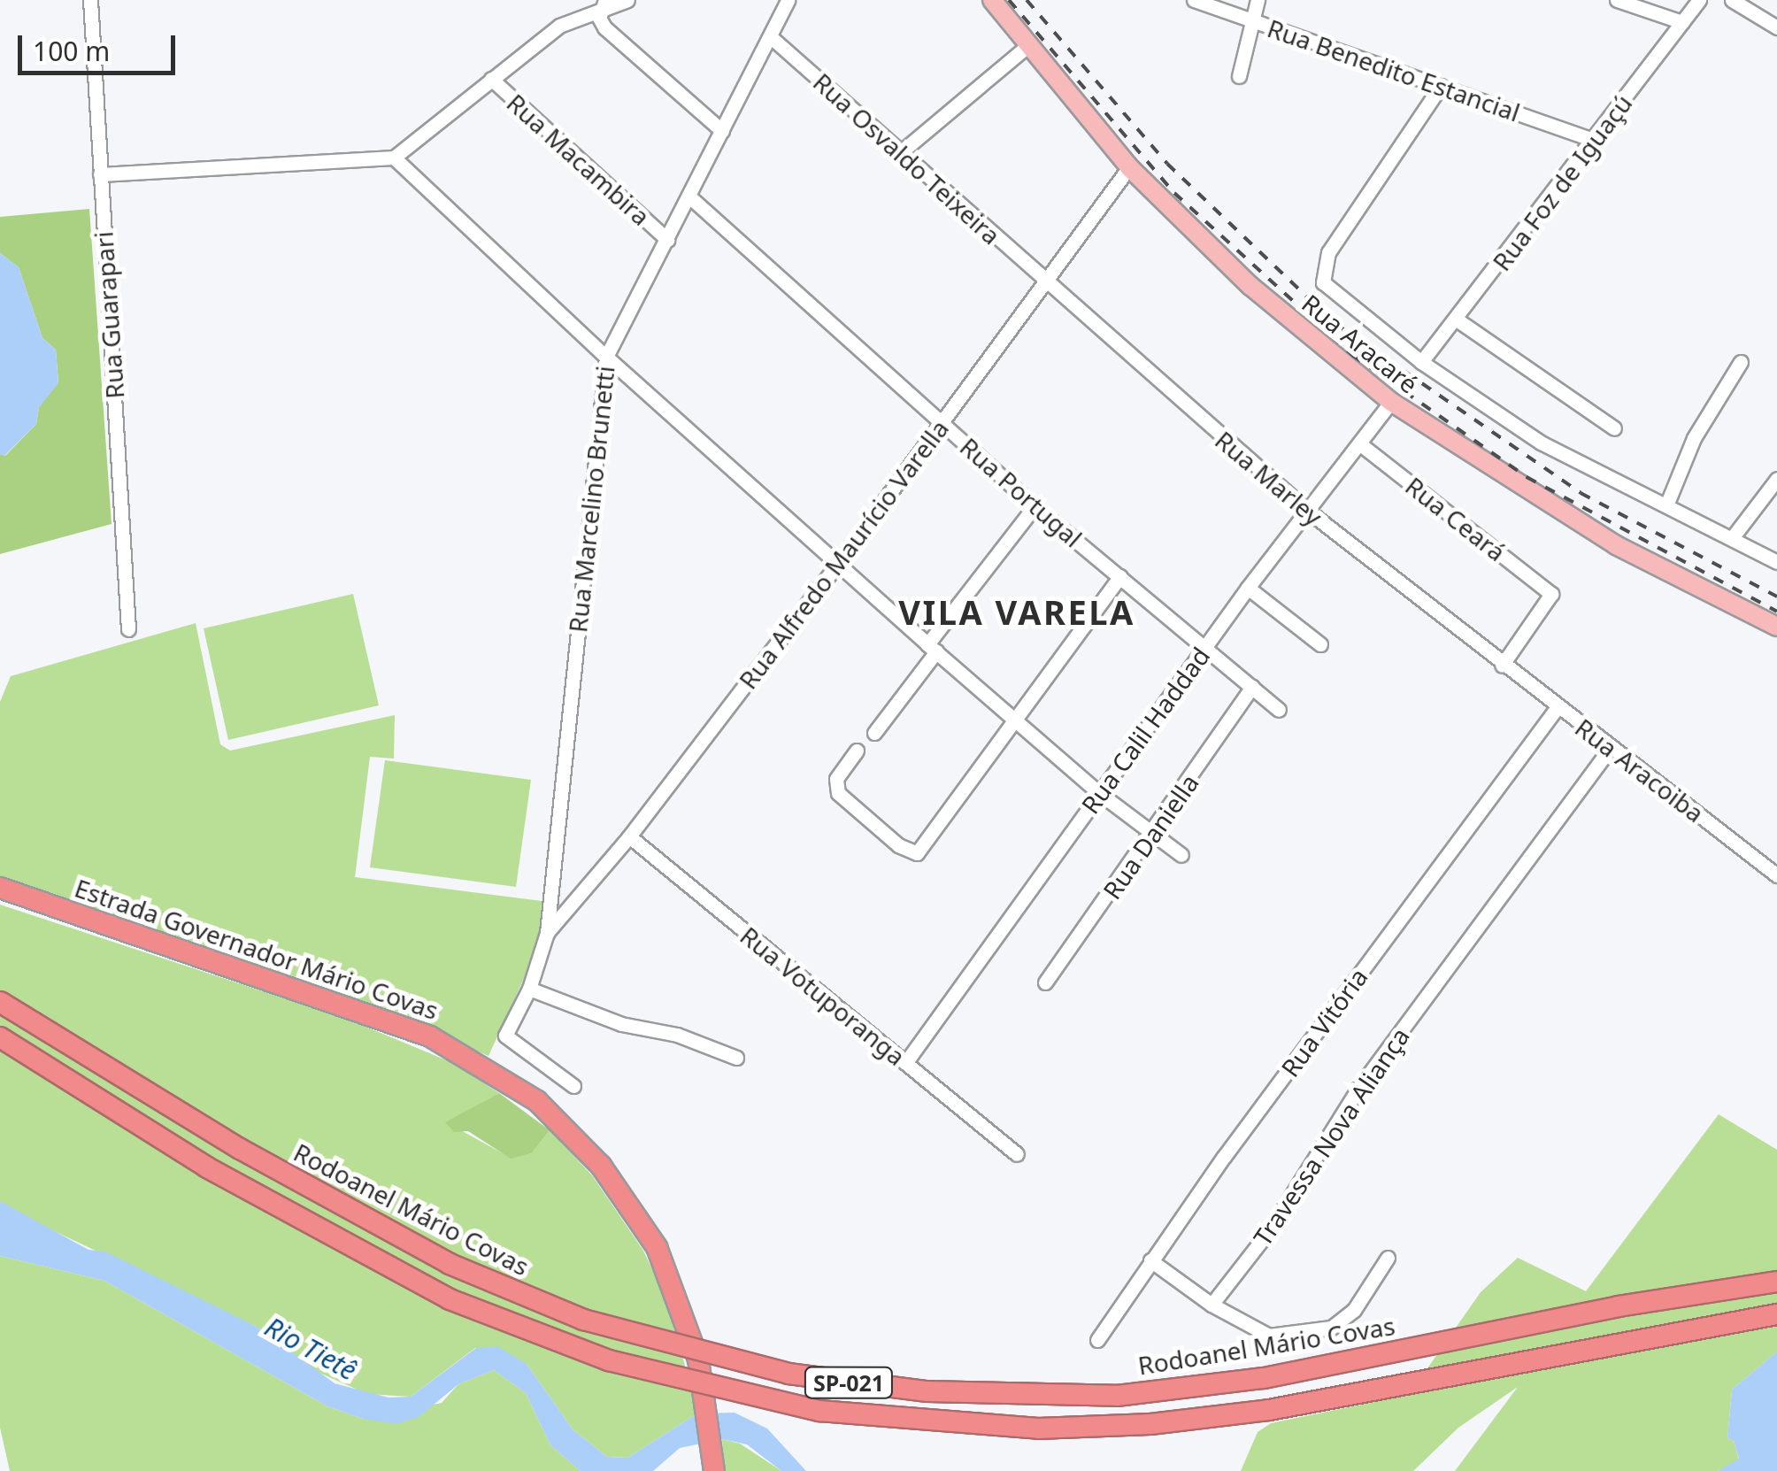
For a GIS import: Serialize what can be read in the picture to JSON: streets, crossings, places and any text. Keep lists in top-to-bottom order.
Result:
{
  "streets": {
    "highway": ["Estrada Governador Mário Covas", "Rodoanel Mário Covas", "SP-021"],
    "main road": ["Rua Aracaré"],
    "street": [
      "Rua Benedito Estancial",
      "Rua Osvaldo Teixeira",
      "Rua Macambira",
      "Rua Foz de Iguaçú",
      "Rua Guarapari",
      "Rua Marley",
      "Rua Portugal",
      "Rua Marcelino Brunetti",
      "Rua Ceará",
      "Rua Alfredo Maurício Varella",
      "Rua Calil Haddad",
      "Rua Aracoiba",
      "Rua Daniella",
      "Rua Votuporanga",
      "Rua Vitória",
      "Travessa Nova Aliança"
    ]
  },
  "crossings": [
    ["Rua Benedito Estancial", "Rua Foz de Iguaçú"],
    ["Rua Osvaldo Teixeira", "Rua Marley"],
    ["Rua Osvaldo Teixeira", "Rua Marcelino Brunetti"],
    ["Rua Osvaldo Teixeira", "Rua Alfredo Maurício Varella"],
    ["Rua Macambira", "Rua Marcelino Brunetti"],
    ["Rua Aracaré", "Rua Alfredo Maurício Varella"],
    ["Rua Aracaré", "Rua Calil Haddad"],
    ["Rua Marley", "Rua Ceará"],
    ["Rua Marley", "Rua Alfredo Maurício Varella"],
    ["Rua Marley", "Rua Calil Haddad"],
    ["Rua Marley", "Rua Aracoiba"],
    ["Rua Portugal", "Rua Marcelino Brunetti"],
    ["Rua Portugal", "Rua Alfredo Maurício Varella"],
    ["Rua Portugal", "Rua Calil Haddad"],
    ["Rua Portugal", "Rua Daniella"],
    ["Rua Marcelino Brunetti", "Rua Alfredo Maurício Varella"],
    ["Rua Ceará", "Rua Calil Haddad"],
    ["Rua Ceará", "Rua Aracoiba"],
    ["Rua Alfredo Maurício Varella", "Rua Votuporanga"],
    ["Rua Calil Haddad", "Rua Votuporanga"],
    ["Rua Aracoiba", "Rua Vitória"],
    ["Rua Aracoiba", "Travessa Nova Aliança"]
  ],
  "districts": ["VILA VARELA"],
  "water": ["Rio Tietê"],
  "scale_bar": "100 m"
}
